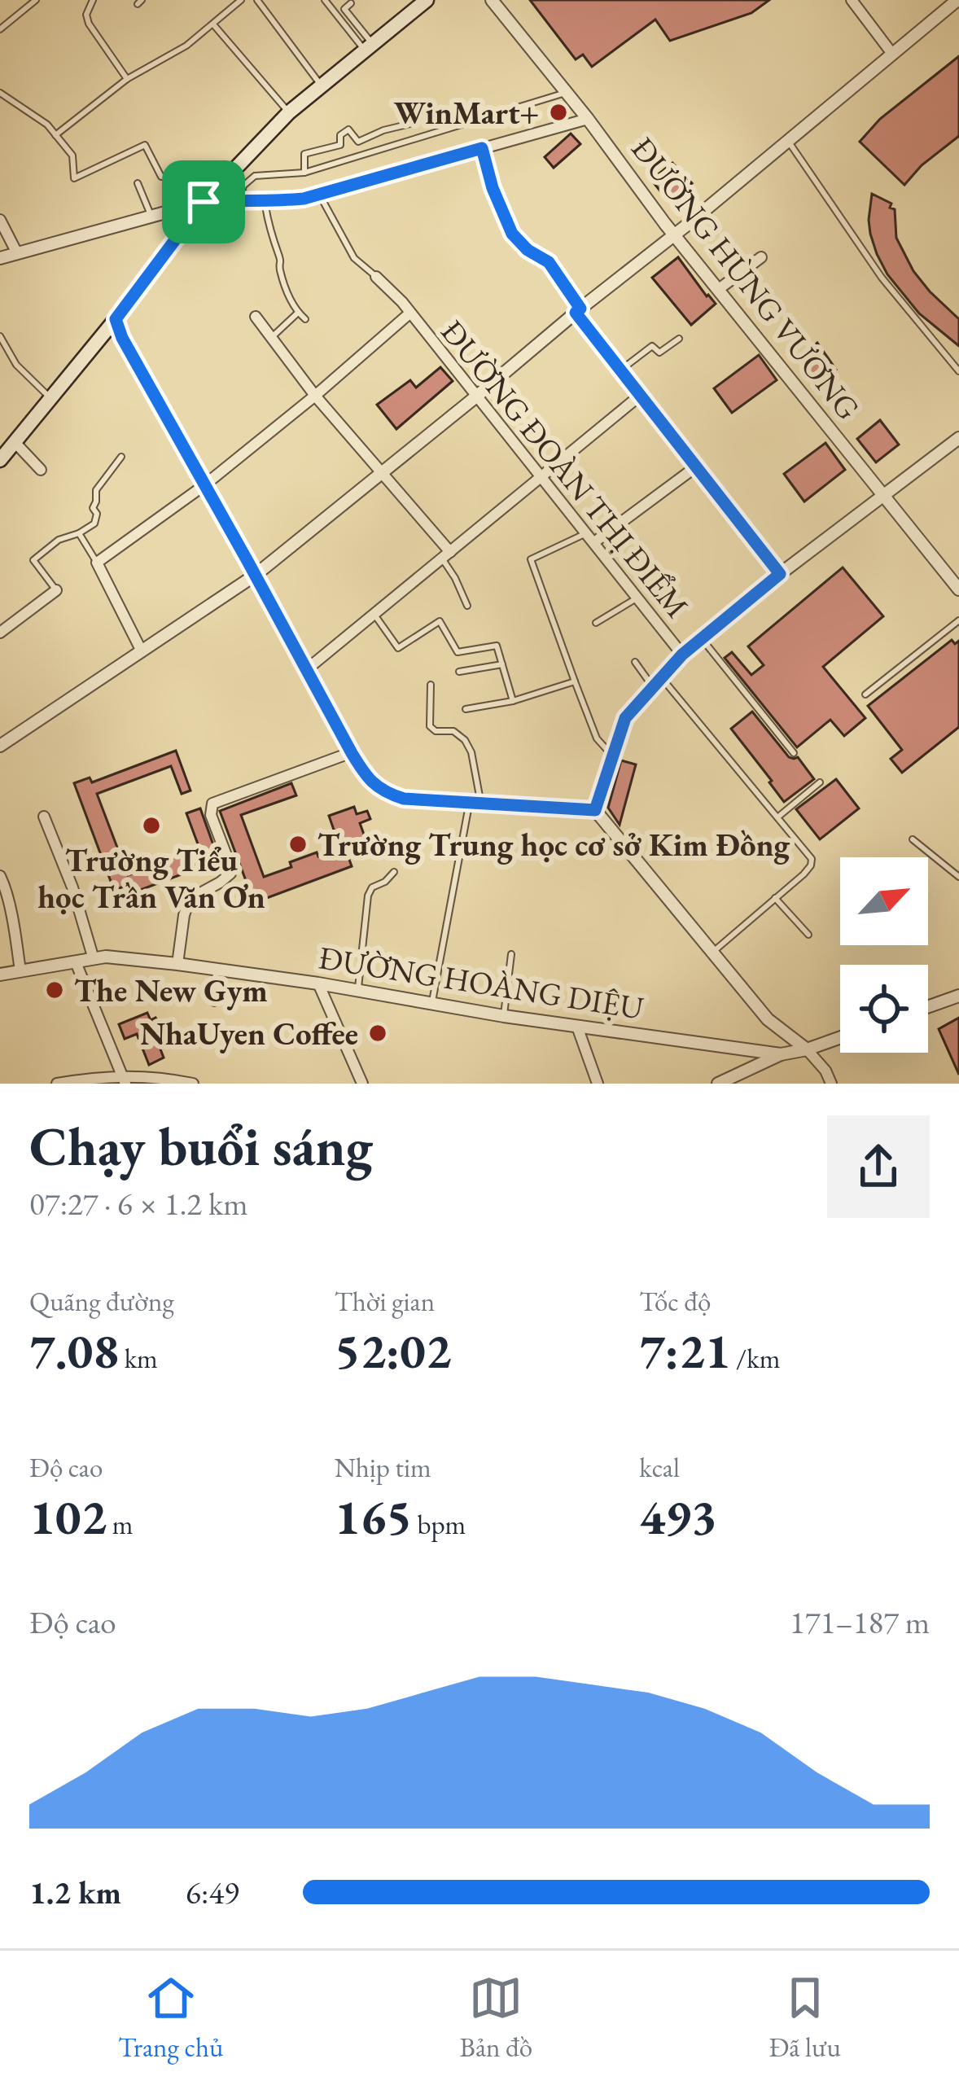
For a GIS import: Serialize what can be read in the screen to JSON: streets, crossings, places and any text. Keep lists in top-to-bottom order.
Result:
{
  "streets": {
    "street": ["ĐƯỜNG HÙNG VƯƠNG", "ĐƯỜNG ĐOÀN THỊ ĐIỂM", "ĐƯỜNG HOÀNG DIỆU"]
  },
  "places": [
    "WinMart+",
    "Trường Tiểu học Trần Văn Ơn",
    "Trường Trung học cơ sở Kim Đồng",
    "The New Gym",
    "NhaUyen Coffee"
  ],
  "north": "top right",
  "page": {
    "heading": ["Chạy buổi sáng", "07:27 · 6 × 1.2 km"],
    "stats": [
      ["Quãng đường", "7.08 km"],
      ["Thời gian", "52:02"],
      ["Tốc độ", "7:21 /km"],
      ["Độ cao", "102 m"],
      ["Nhịp tim", "165 bpm"],
      ["kcal", "493"]
    ],
    "chart": ["Độ cao", "171–187 m"],
    "list": [
      {
        "name": "1.2 km",
        "note": "6:49"
      }
    ],
    "tabs": ["Trang chủ", "Bản đồ", "Đã lưu"]
  }
}
